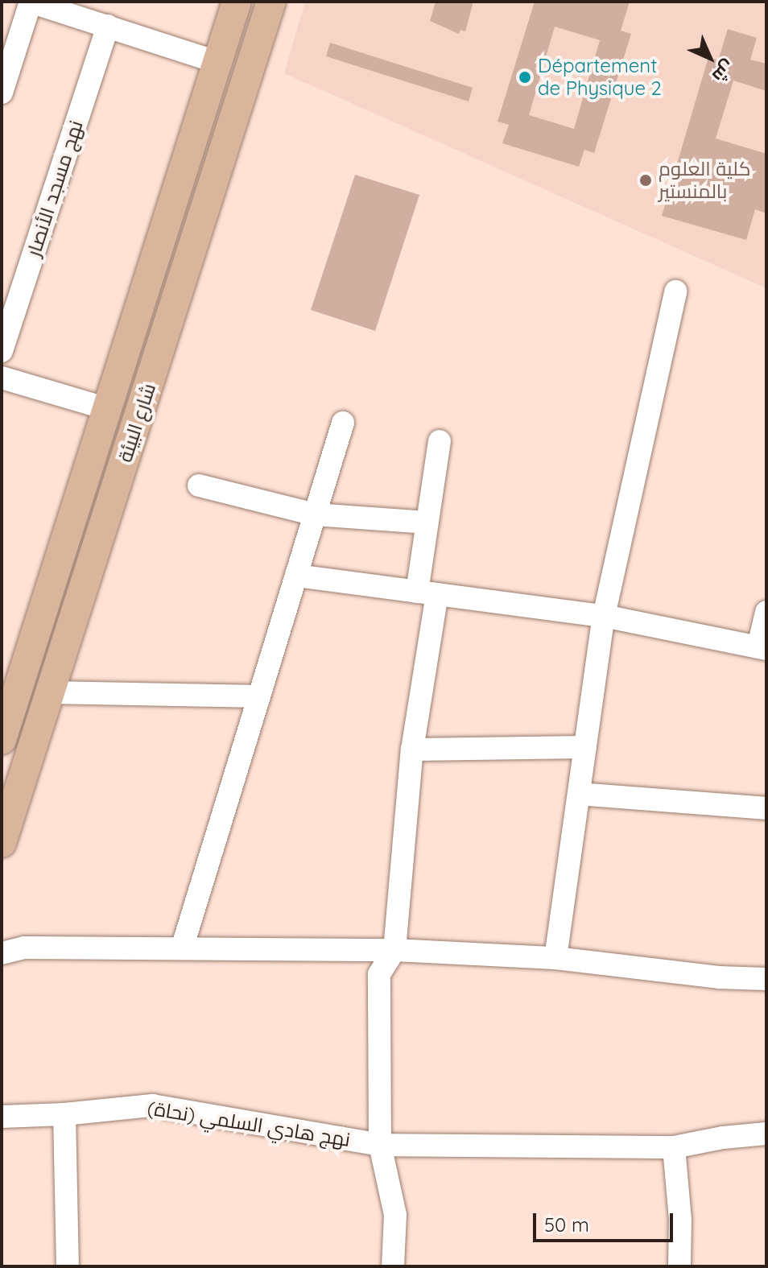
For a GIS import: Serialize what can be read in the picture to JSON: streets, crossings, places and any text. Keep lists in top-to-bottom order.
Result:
{
  "streets": {
    "main road": ["شارع البيئة"],
    "street": ["نهج مسجد الأنصار", "نهج هادي السلمي (نحاة)"]
  },
  "places": ["Département de Physique 2", "كلية العلوم بالمنستير"],
  "scale_bar": "50 m",
  "north": "bottom right"
}
